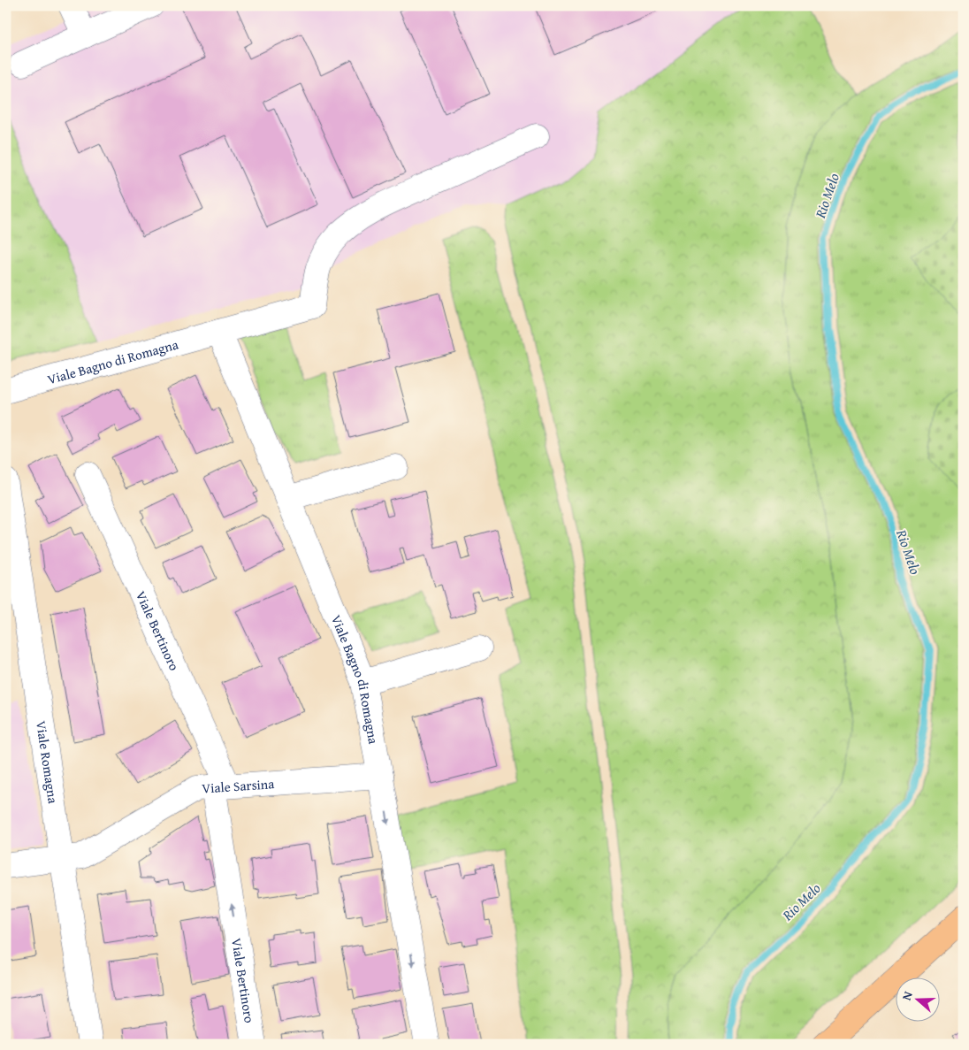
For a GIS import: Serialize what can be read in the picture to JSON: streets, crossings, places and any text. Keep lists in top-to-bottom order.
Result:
{
  "streets": {
    "street": [
      "Viale Bagno di Romagna",
      "Viale Bertinoro",
      "Viale Romagna",
      "Viale Sarsina"
    ]
  },
  "crossings": [
    ["Viale Bagno di Romagna", "Viale Sarsina"],
    ["Viale Bertinoro", "Viale Sarsina"],
    ["Viale Romagna", "Viale Sarsina"]
  ],
  "one_way": ["Viale Bertinoro"],
  "water": ["Rio Melo"],
  "north": "left"
}
